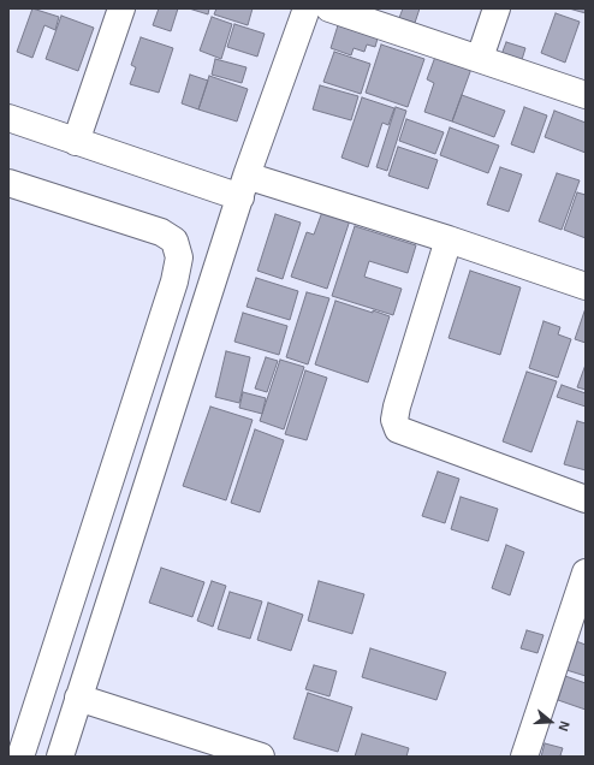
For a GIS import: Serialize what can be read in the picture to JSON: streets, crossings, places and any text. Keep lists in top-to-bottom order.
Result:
{
  "north": "right"
}
